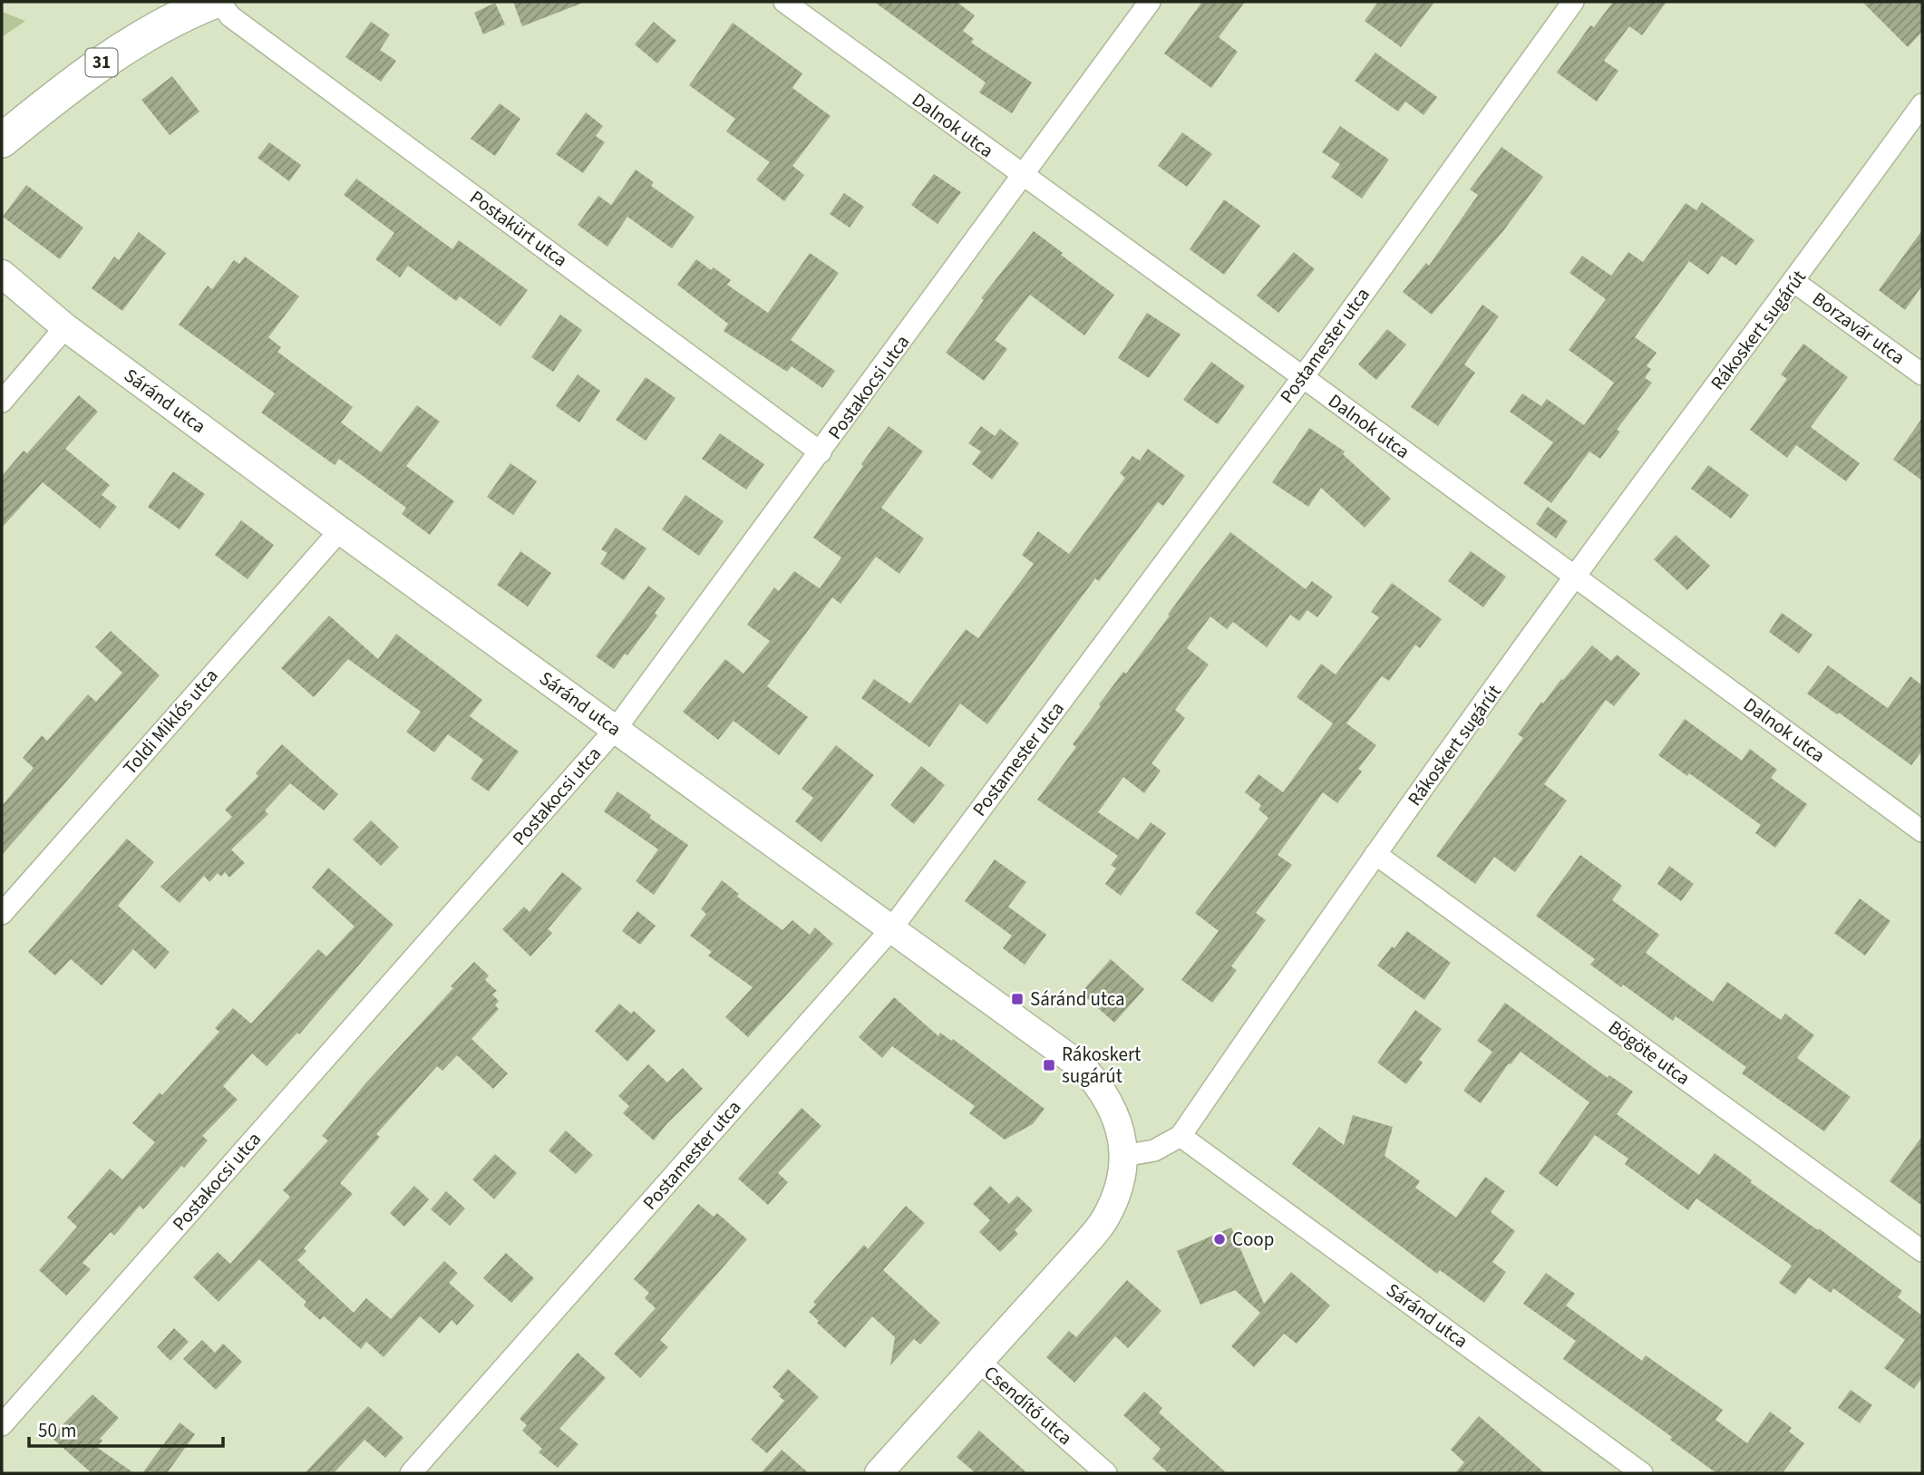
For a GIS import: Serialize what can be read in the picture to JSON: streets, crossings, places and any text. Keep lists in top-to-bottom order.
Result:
{
  "streets": {
    "main road": ["31"],
    "street": [
      "Dalnok utca",
      "Postakürt utca",
      "Borzavár utca",
      "Rákoskert sugárút",
      "Postamester utca",
      "Postakocsi utca",
      "Sáránd utca",
      "Toldi Miklós utca",
      "Bögöte utca",
      "Csendítő utca"
    ]
  },
  "crossings": [
    ["Dalnok utca", "Rákoskert sugárút"],
    ["Dalnok utca", "Postamester utca"],
    ["Dalnok utca", "Postakocsi utca"],
    ["Postakürt utca", "Postakocsi utca"],
    ["Borzavár utca", "Rákoskert sugárút"],
    ["Rákoskert sugárút", "Sáránd utca"],
    ["Rákoskert sugárút", "Bögöte utca"],
    ["Postamester utca", "Sáránd utca"],
    ["Postakocsi utca", "Sáránd utca"],
    ["Sáránd utca", "Toldi Miklós utca"]
  ],
  "places": {
    "transit": ["Sáránd utca", "Rákoskert sugárút"],
    "other": ["Coop"]
  },
  "scale_bar": "50 m"
}
